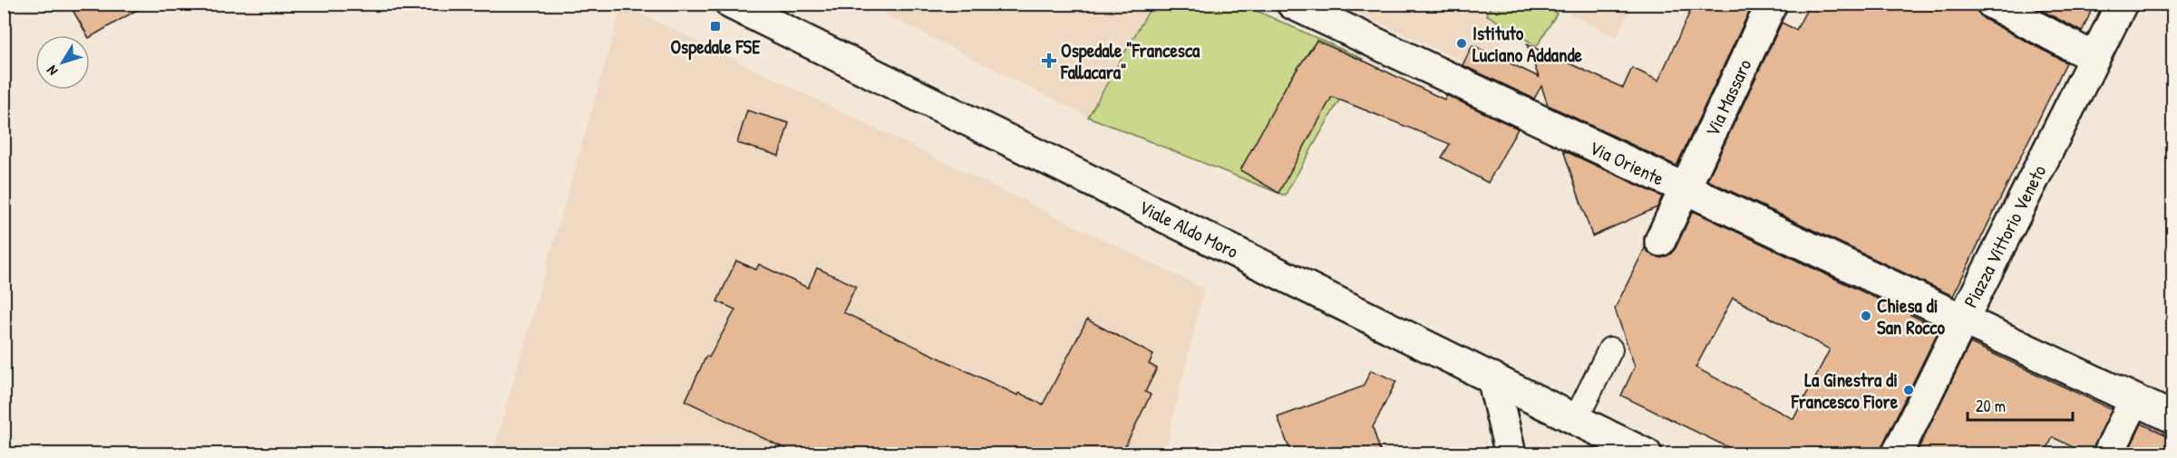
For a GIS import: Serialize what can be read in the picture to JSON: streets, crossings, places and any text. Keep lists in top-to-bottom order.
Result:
{
  "streets": {
    "street": [
      "Via Massaro",
      "Via Oriente",
      "Viale Aldo Moro",
      "Piazza Vittorio Veneto"
    ]
  },
  "crossings": [
    ["Via Massaro", "Via Oriente"],
    ["Via Oriente", "Piazza Vittorio Veneto"]
  ],
  "places": {
    "transit": ["Ospedale FSE"],
    "other": ["Istituto Luciano Addande", "Chiesa di San Rocco", "La Ginestra di Francesco Fiore"],
    "health": ["Ospedale \"Francesca Fallacara\""]
  },
  "scale_bar": "20 m",
  "north": "bottom left"
}
